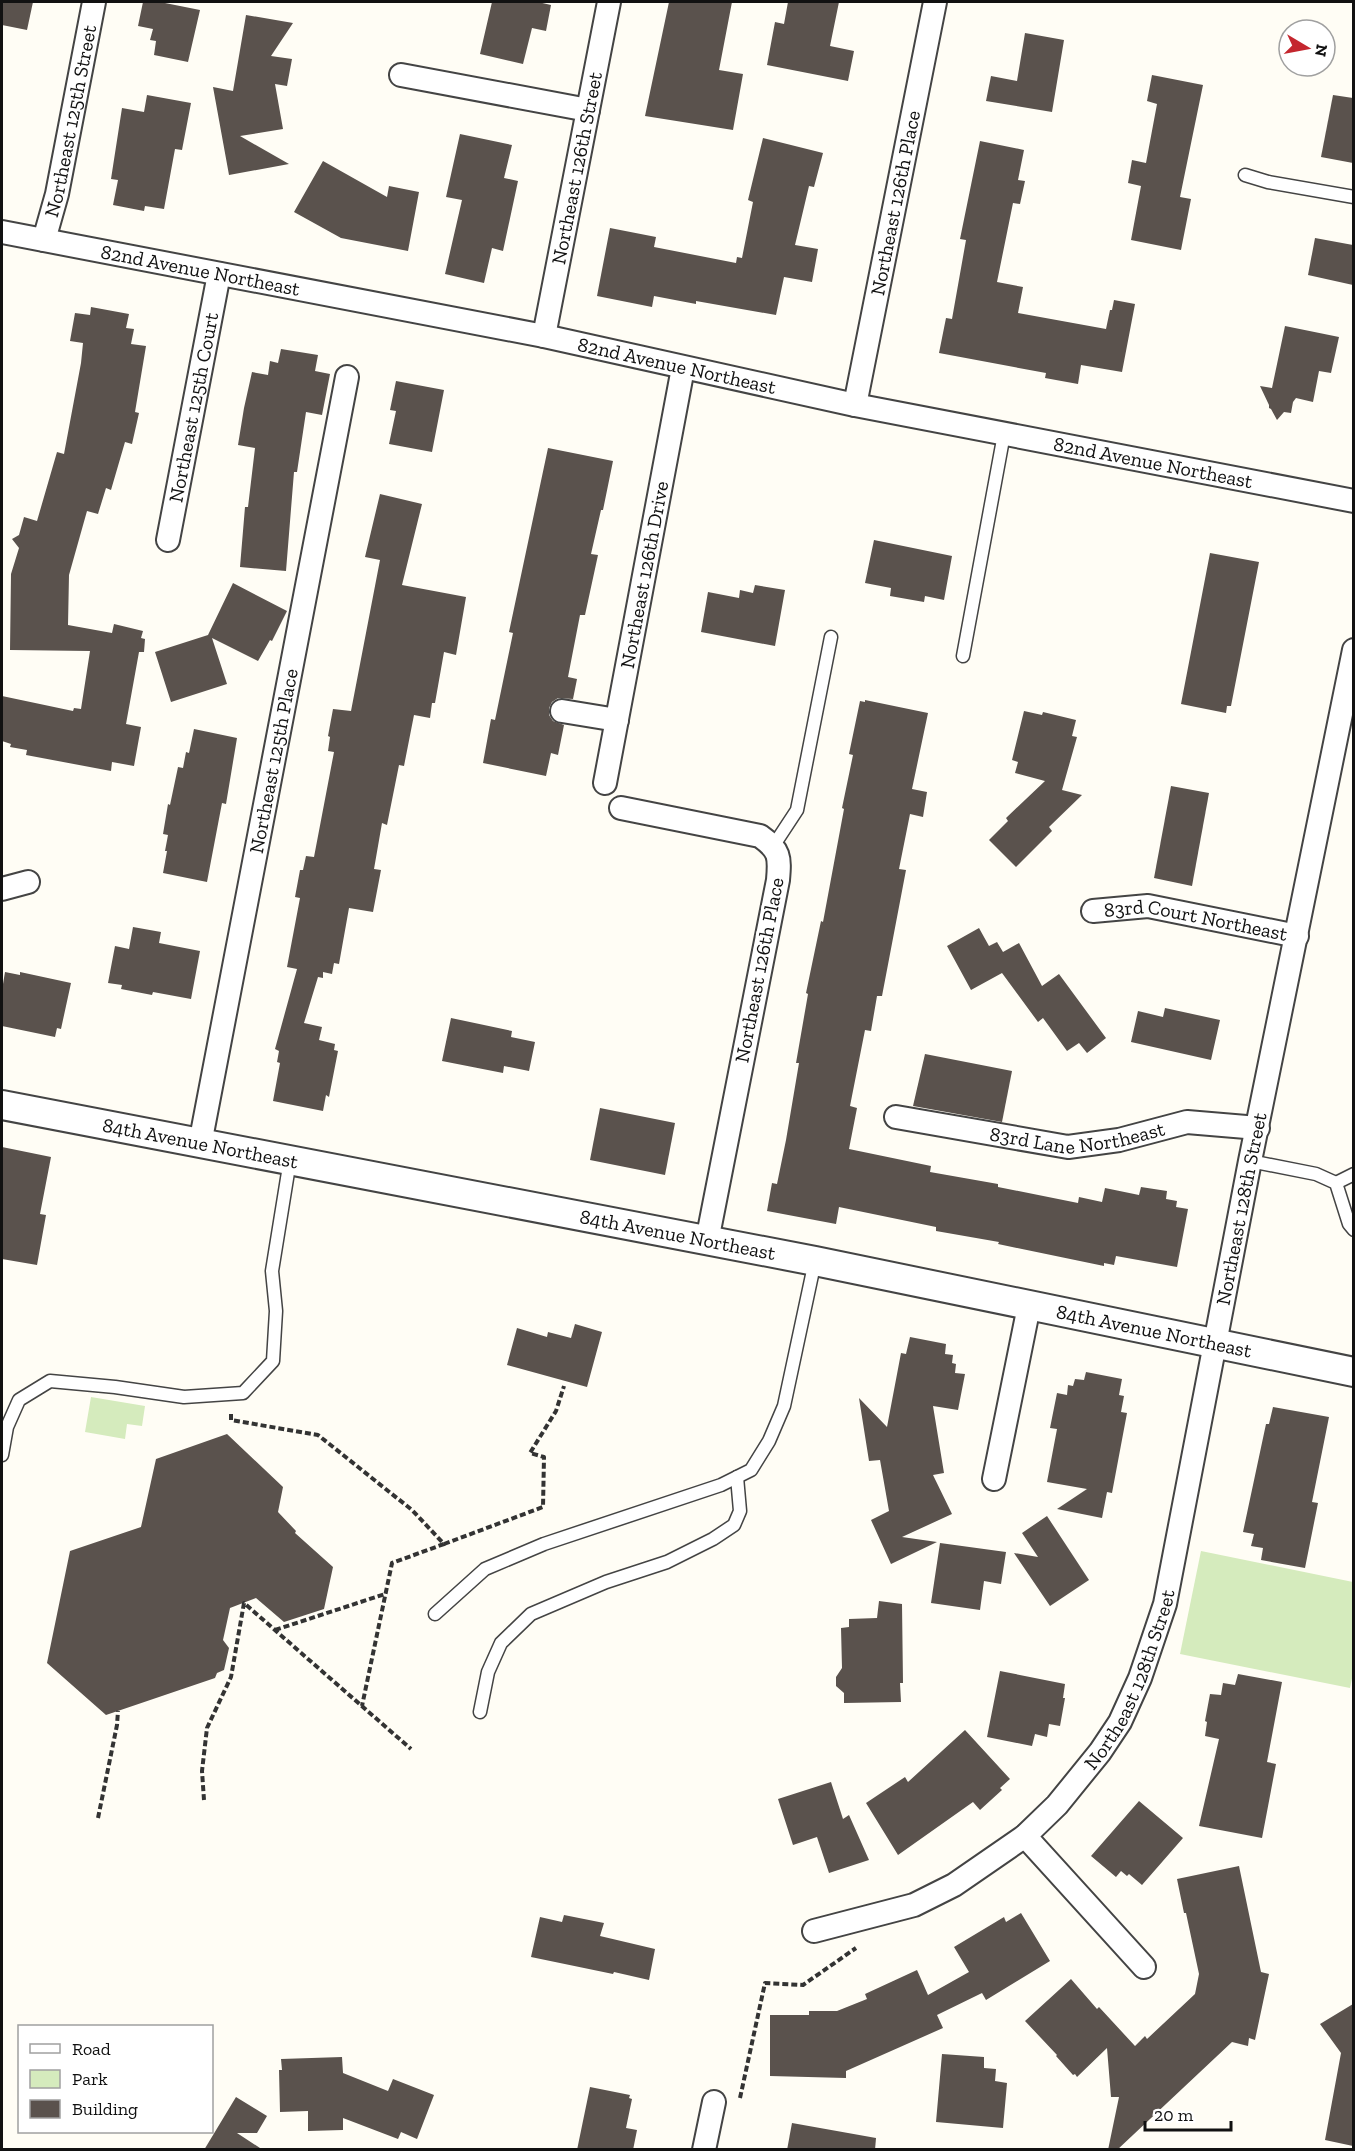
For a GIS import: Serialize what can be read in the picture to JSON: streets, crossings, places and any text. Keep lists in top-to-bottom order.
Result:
{
  "streets": {
    "street": [
      "Northeast 125th Street",
      "Northeast 126th Street",
      "Northeast 126th Place",
      "82nd Avenue Northeast",
      "Northeast 125th Court",
      "Northeast 126th Drive",
      "Northeast 125th Place",
      "83rd Court Northeast",
      "83rd Lane Northeast",
      "84th Avenue Northeast",
      "Northeast 128th Street"
    ]
  },
  "crossings": [
    ["Northeast 125th Street", "82nd Avenue Northeast"],
    ["Northeast 126th Street", "82nd Avenue Northeast"],
    ["Northeast 126th Place", "82nd Avenue Northeast"],
    ["Northeast 126th Place", "84th Avenue Northeast"],
    ["82nd Avenue Northeast", "Northeast 125th Court"],
    ["82nd Avenue Northeast", "Northeast 126th Drive"],
    ["Northeast 125th Place", "84th Avenue Northeast"],
    ["83rd Court Northeast", "Northeast 128th Street"],
    ["83rd Lane Northeast", "Northeast 128th Street"],
    ["84th Avenue Northeast", "Northeast 128th Street"]
  ],
  "legend": ["Road", "Park", "Building"],
  "scale_bar": "20 m",
  "north": "right"
}
